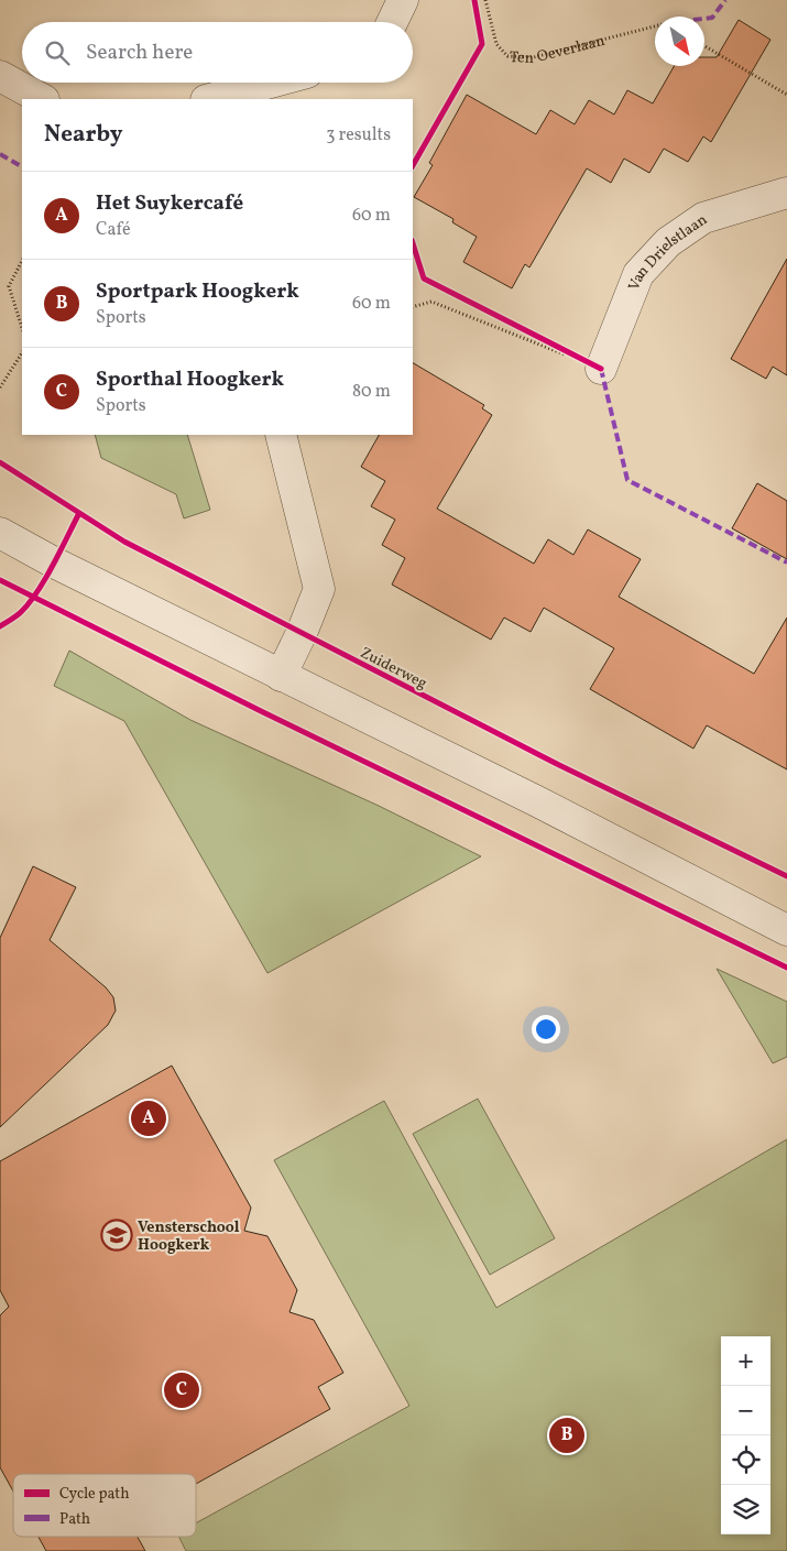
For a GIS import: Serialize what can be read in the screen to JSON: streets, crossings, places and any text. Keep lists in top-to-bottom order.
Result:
{
  "streets": {
    "street": ["Van Drielstlaan"],
    "path": ["Ten Oeverlaan"],
    "cycle path": ["Zuiderweg"]
  },
  "places": {
    "school or university": ["Vensterschool Hoogkerk"]
  },
  "legend": ["Cycle path", "Path"],
  "north": "bottom right",
  "page": {
    "search": "Search here",
    "heading": ["Nearby", "3 results"],
    "list": [
      {
        "mark": "A",
        "name": "Het Suykercafé",
        "note": "Café",
        "value": "60 m"
      },
      {
        "mark": "B",
        "name": "Sportpark Hoogkerk",
        "note": "Sports",
        "value": "60 m"
      },
      {
        "mark": "C",
        "name": "Sporthal Hoogkerk",
        "note": "Sports",
        "value": "80 m"
      }
    ],
    "pins": ["A", "C", "B"],
    "map_buttons": ["+", "−"]
  }
}
